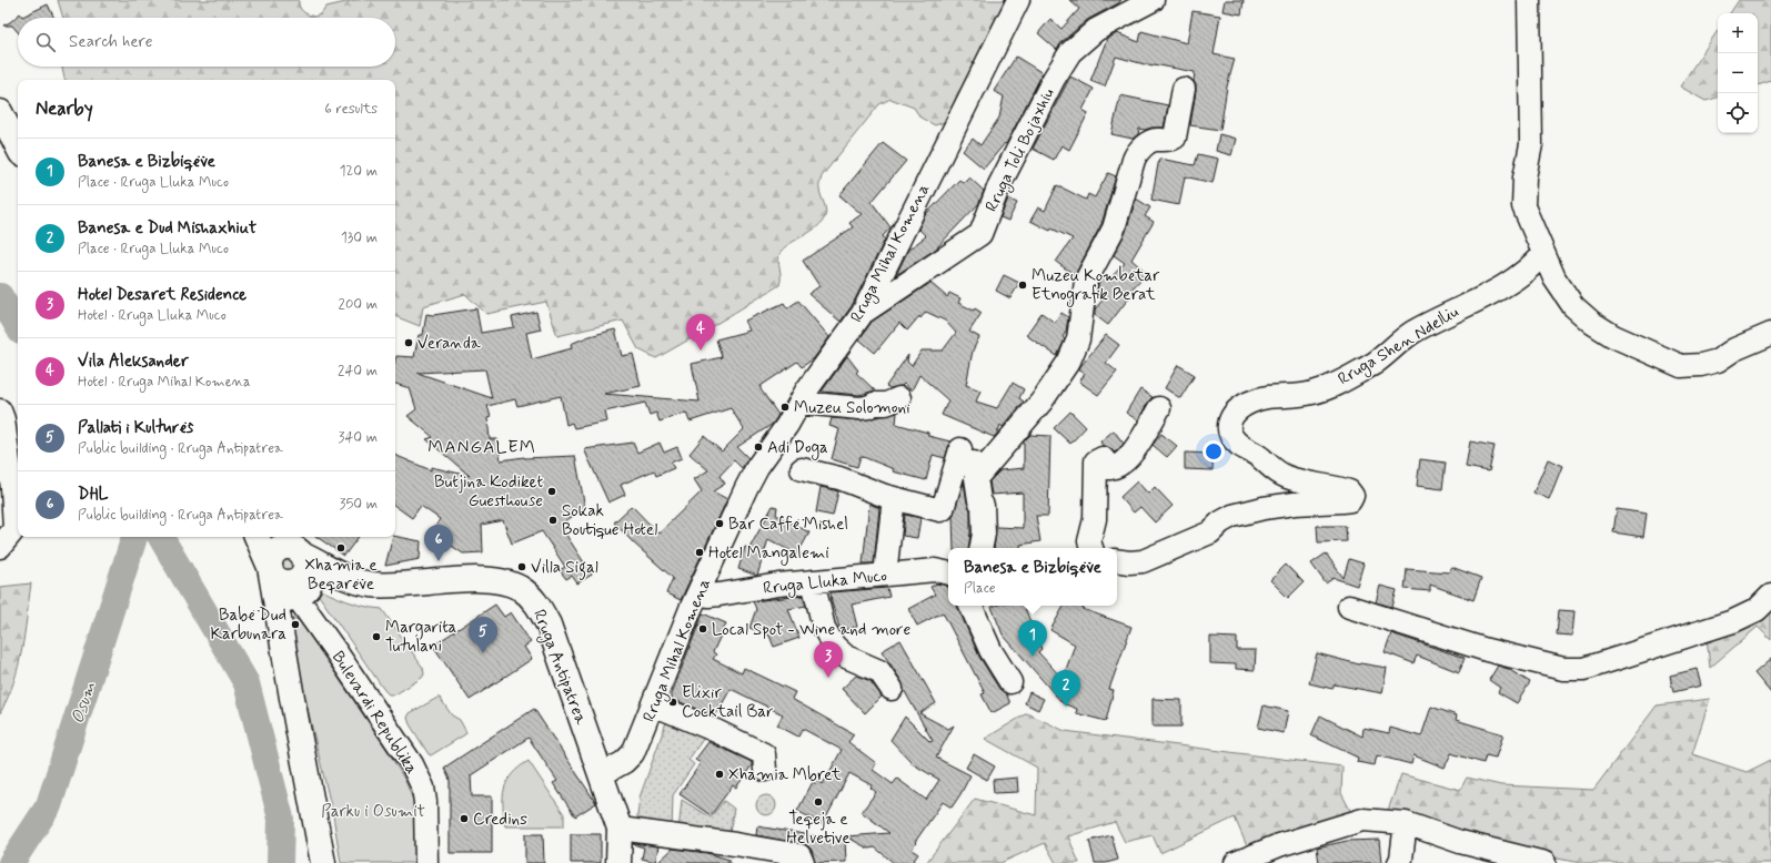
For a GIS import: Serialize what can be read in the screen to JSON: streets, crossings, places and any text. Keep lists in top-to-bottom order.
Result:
{
  "streets": {
    "main road": ["Rruga Antipatrea"],
    "street": [
      "Rruga Toli Bojaxhiu",
      "Rruga Mihal Komena",
      "Rruga Shen Ndelliu",
      "Rruga Lluka Muco",
      "Bulevardi Republika"
    ]
  },
  "crossings": [
    ["Rruga Toli Bojaxhiu", "Rruga Mihal Komena"],
    ["Rruga Mihal Komena", "Rruga Lluka Muco"],
    ["Rruga Mihal Komena", "Rruga Antipatrea"]
  ],
  "districts": ["MANGALEM"],
  "water": ["Osum"],
  "parks": ["Parku i Osumit"],
  "places": [
    "Muzeu Kombëtar Etnografik Berat",
    "Veranda",
    "Muzeu Solomoni",
    "Adi Doga",
    "Butjina Kodiket Guesthouse",
    "Sokak Boutique Hotel",
    "Bar Caffë Mishel",
    "Xhamia e Beqarëve",
    "Hotel Mangalemi",
    "Villa Sigal",
    "Babë Dud Karbunara",
    "Local Spot - Wine and more",
    "Margarita Tutulani",
    "Elixir Cocktail Bar",
    "Xhamia Mbret",
    "Teqeja e Helvetive",
    "Credins"
  ],
  "page": {
    "map_buttons": ["+", "−"],
    "search": "Search here",
    "heading": ["Nearby", "6 results"],
    "list": [
      {
        "mark": "1",
        "name": "Banesa e Bizbiqëve",
        "note": "Place · Rruga Lluka Muco",
        "value": "120 m"
      },
      {
        "mark": "2",
        "name": "Banesa e Dud Mishaxhiut",
        "note": "Place · Rruga Lluka Muco",
        "value": "130 m"
      },
      {
        "mark": "3",
        "name": "Hotel Desaret Residence",
        "note": "Hotel · Rruga Lluka Muco",
        "value": "200 m"
      },
      {
        "mark": "4",
        "name": "Vila Aleksander",
        "note": "Hotel · Rruga Mihal Komena",
        "value": "240 m"
      },
      {
        "mark": "5",
        "name": "Pallati i Kulturës",
        "note": "Public building · Rruga Antipatrea",
        "value": "340 m"
      },
      {
        "mark": "6",
        "name": "DHL",
        "note": "Public building · Rruga Antipatrea",
        "value": "350 m"
      }
    ],
    "pins": [
      "4",
      "6",
      "5",
      "1",
      "3",
      "2"
    ],
    "popup": ["Banesa e Bizbiqëve", "Place"]
  }
}
